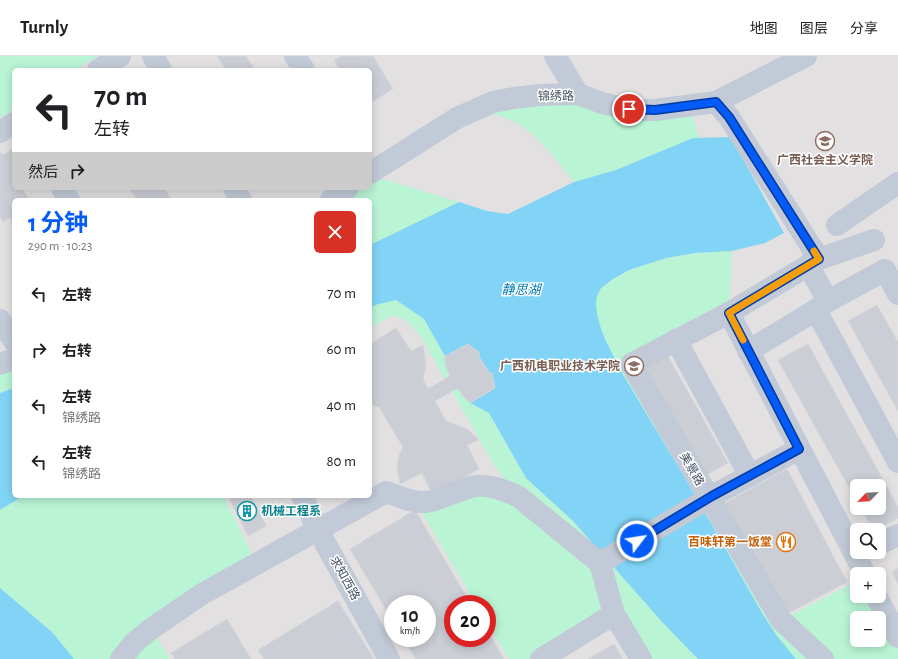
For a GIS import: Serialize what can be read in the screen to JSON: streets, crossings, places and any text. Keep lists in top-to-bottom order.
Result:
{
  "streets": {
    "lane": ["锦绣路", "美景路", "求知西路"]
  },
  "water": ["静思湖"],
  "places": {
    "school or university": ["广西社会主义学院", "广西机电职业技术学院"],
    "building": ["机械工程系"],
    "restaurant": ["百味轩第一饭堂"]
  },
  "north": "bottom left",
  "page": {
    "header": "Turnly",
    "nav": ["地图", "图层", "分享"],
    "turn": ["70 m", "左转"],
    "then": "然后",
    "heading": ["1 分钟", "290 m · 10:23"],
    "list": [
      {
        "name": "左转",
        "value": "70 m"
      },
      {
        "name": "右转",
        "value": "60 m"
      },
      {
        "name": "左转",
        "note": "锦绣路",
        "value": "40 m"
      },
      {
        "name": "左转",
        "note": "锦绣路",
        "value": "80 m"
      }
    ],
    "map_buttons": ["+", "−"],
    "speed": "10 km/h",
    "limit": "20"
  }
}
